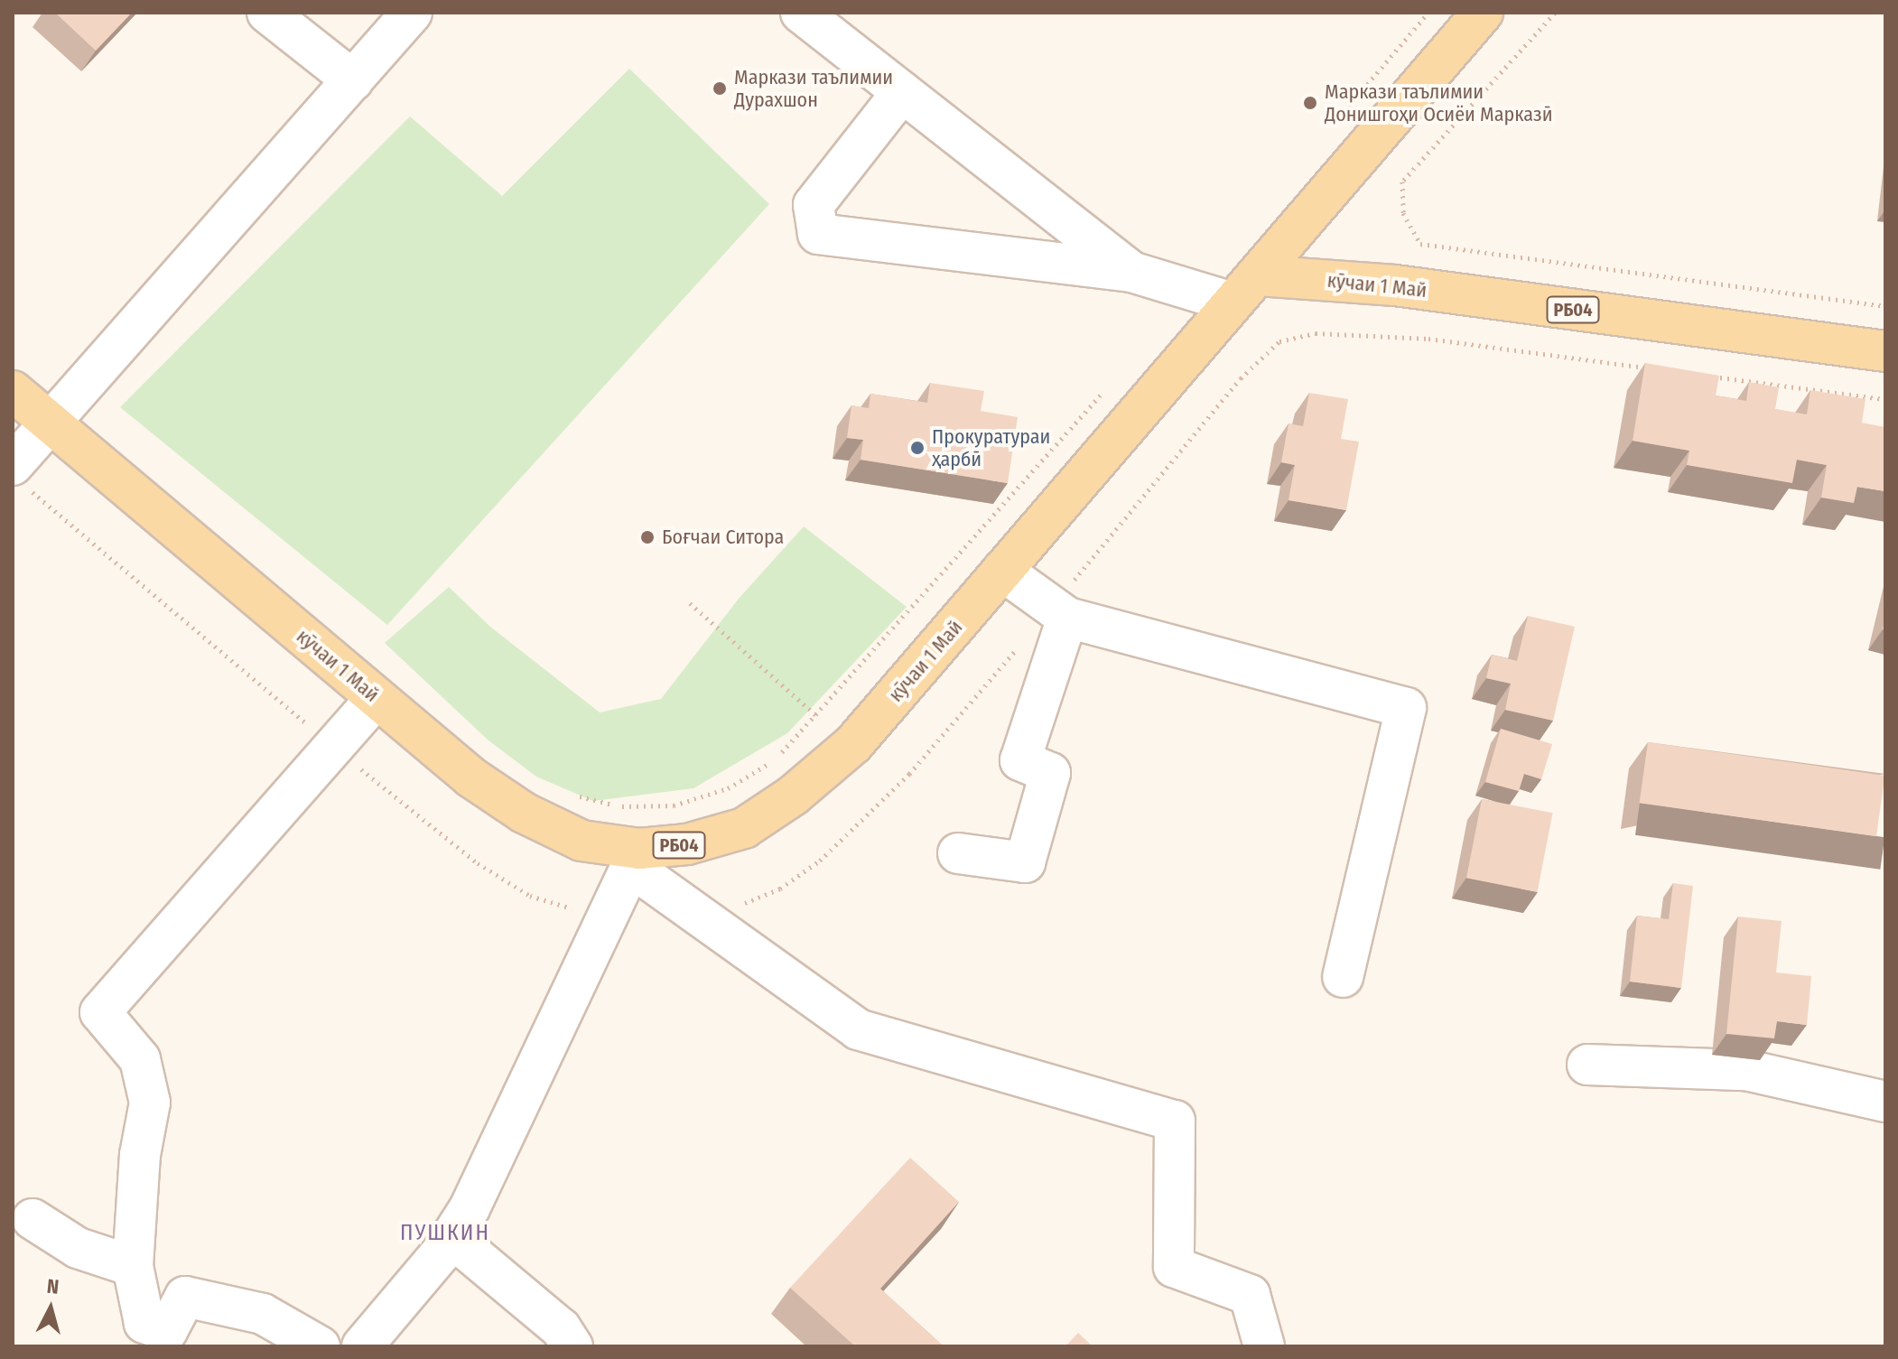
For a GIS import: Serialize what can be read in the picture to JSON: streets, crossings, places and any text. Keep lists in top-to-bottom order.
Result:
{
  "streets": {
    "main road": ["кӯчаи 1 Май", "РБ04"]
  },
  "districts": ["ПУШКИН"],
  "places": [
    "Маркази таълимии Дурахшон",
    "Маркази таълимии Донишгоҳи Осиёи Марказӣ",
    "Прокуратураи ҳарбӣ",
    "Боғчаи Ситора"
  ],
  "north": "top"
}
